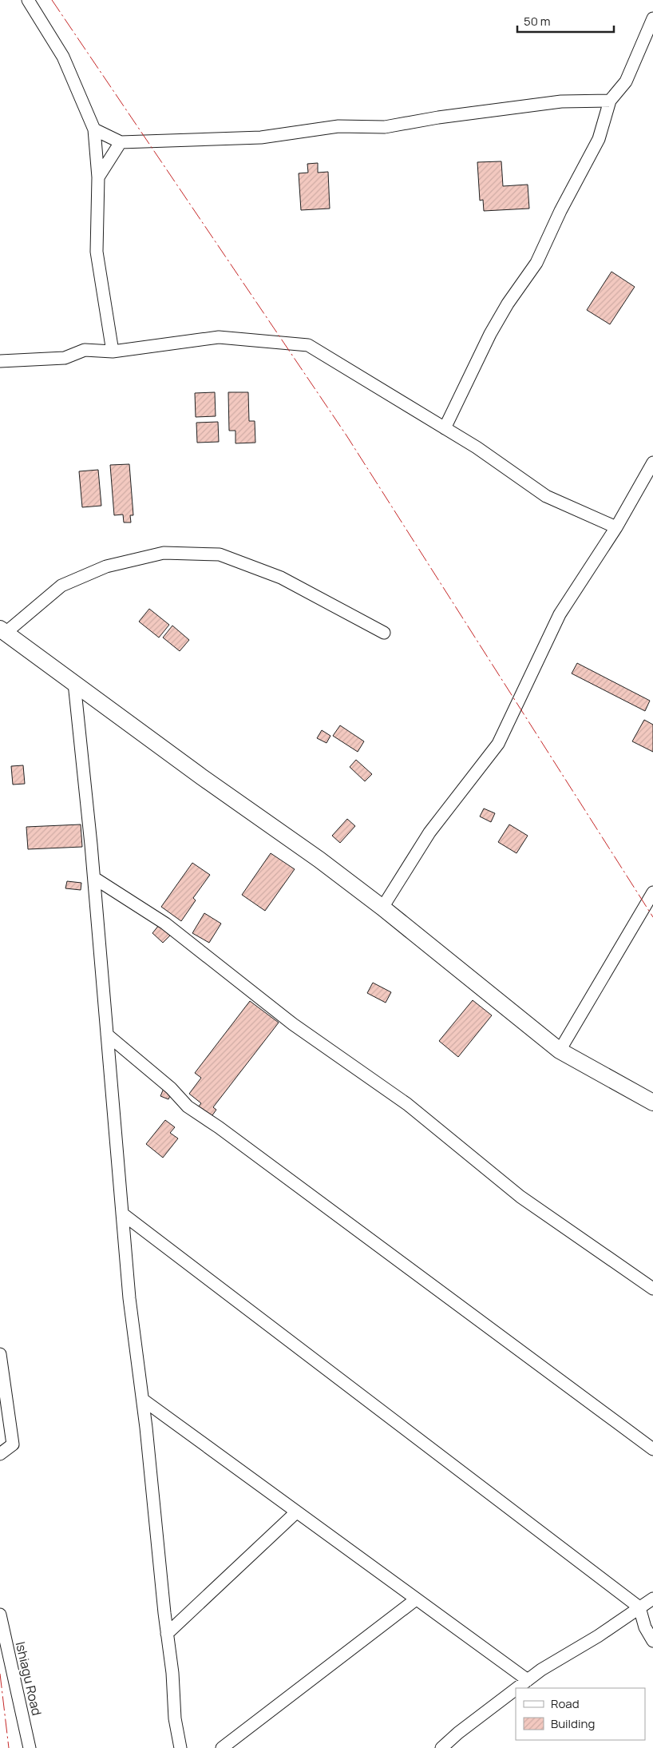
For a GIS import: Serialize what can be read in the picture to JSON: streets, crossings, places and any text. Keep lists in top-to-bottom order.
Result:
{
  "streets": {
    "street": ["Ishiagu Road"]
  },
  "legend": ["Road", "Building"],
  "scale_bar": "50 m"
}
